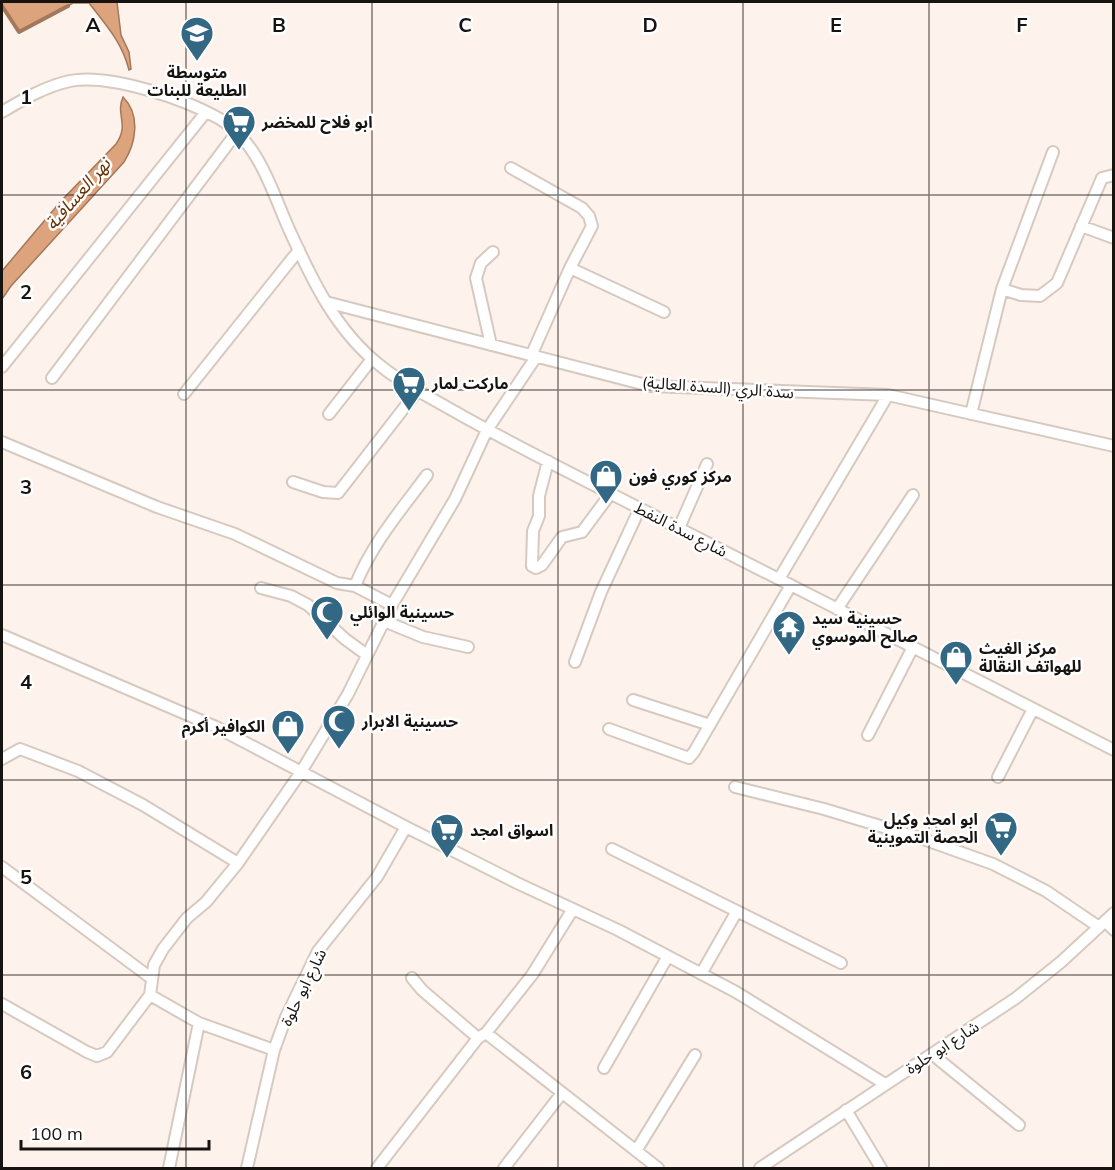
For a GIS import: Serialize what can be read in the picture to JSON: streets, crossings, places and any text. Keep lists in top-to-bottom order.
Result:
{
  "streets": {
    "street": ["سدة الري (السدة العالية)", "شارع سدة النفط", "شارع ابو حلوة"]
  },
  "crossings": [
    ["سدة الري (السدة العالية)", "شارع سدة النفط"]
  ],
  "water": ["نهر العسافية"],
  "places": {
    "school or university": ["متوسطة الطليعة للبنات"],
    "supermarket": [
      "ابو فلاح للمخضر",
      "ماركت لمار",
      "ابو امجد وكيل الحصة التموينية",
      "اسواق امجد"
    ],
    "shop": ["مركز كوري فون", "مركز الغيث للهواتف النقالة", "الكوافير أكرم"],
    "mosque": ["حسينية الوائلي", "حسينية الابرار"],
    "temple": ["حسينية سيد صالح الموسوي"]
  },
  "scale_bar": "100 m",
  "grid": {
    "columns": [
      "A",
      "B",
      "C",
      "D",
      "E",
      "F"
    ],
    "rows": [
      "1",
      "2",
      "3",
      "4",
      "5",
      "6"
    ]
  }
}
